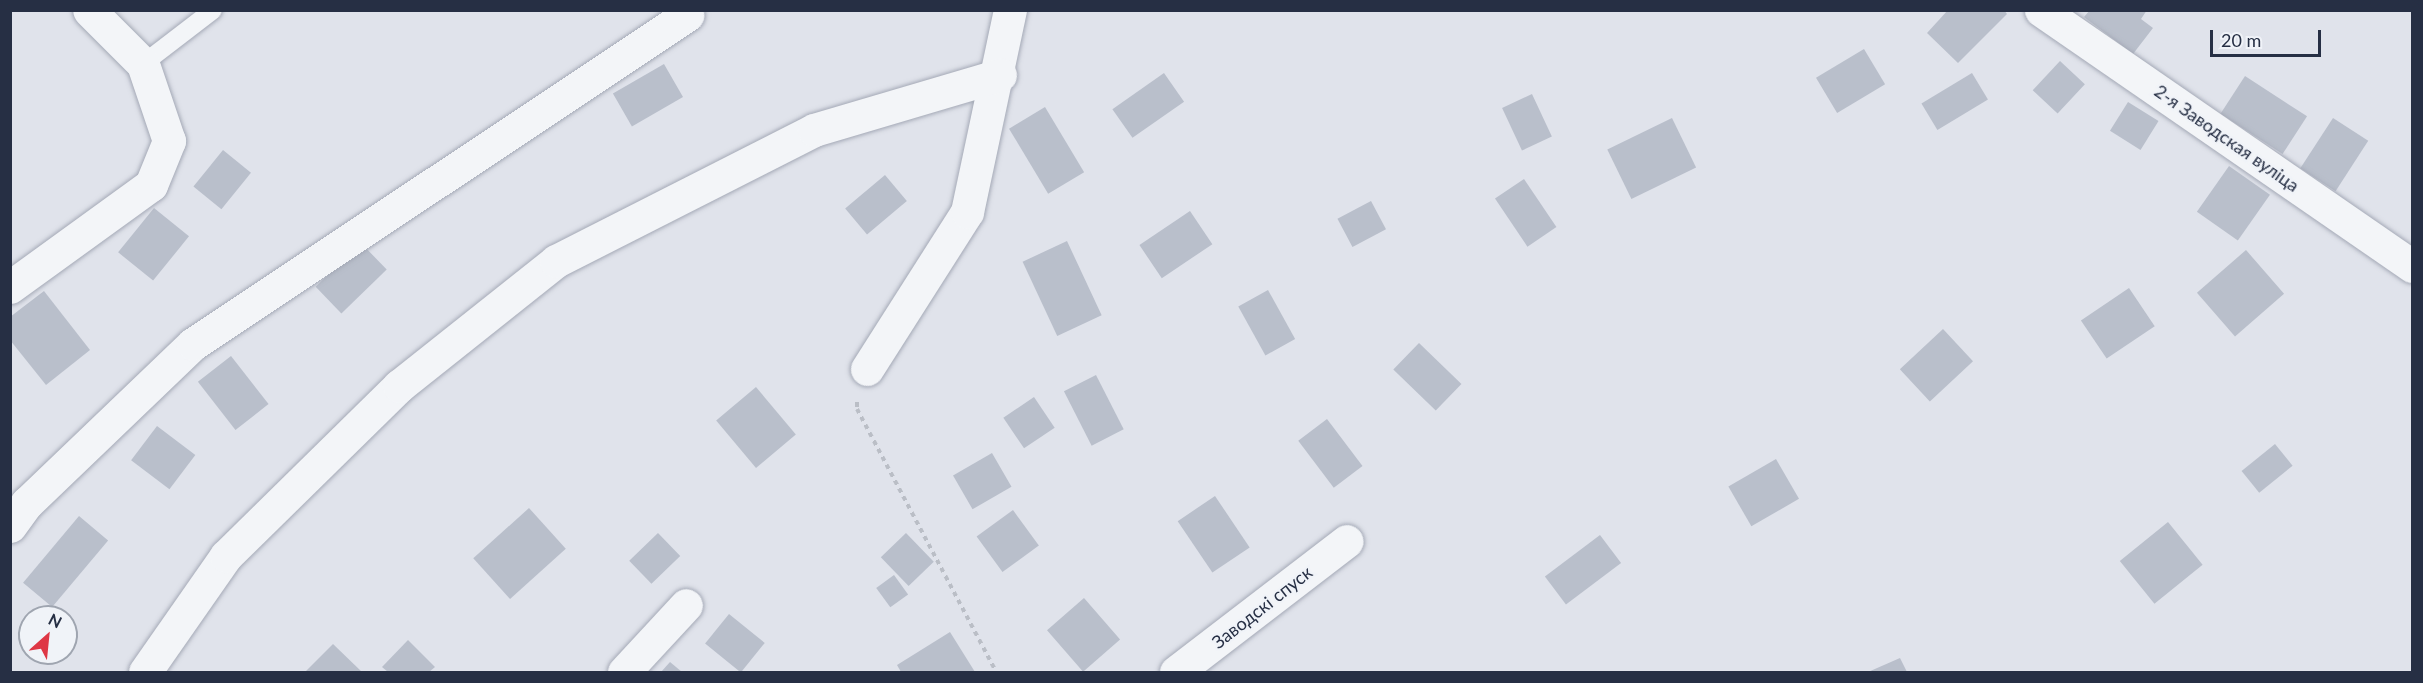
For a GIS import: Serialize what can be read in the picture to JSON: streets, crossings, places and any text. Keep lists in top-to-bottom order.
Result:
{
  "streets": {
    "street": ["2-я Заводская вуліца", "Заводскі спуск"]
  },
  "scale_bar": "20 m",
  "north": "top right"
}
